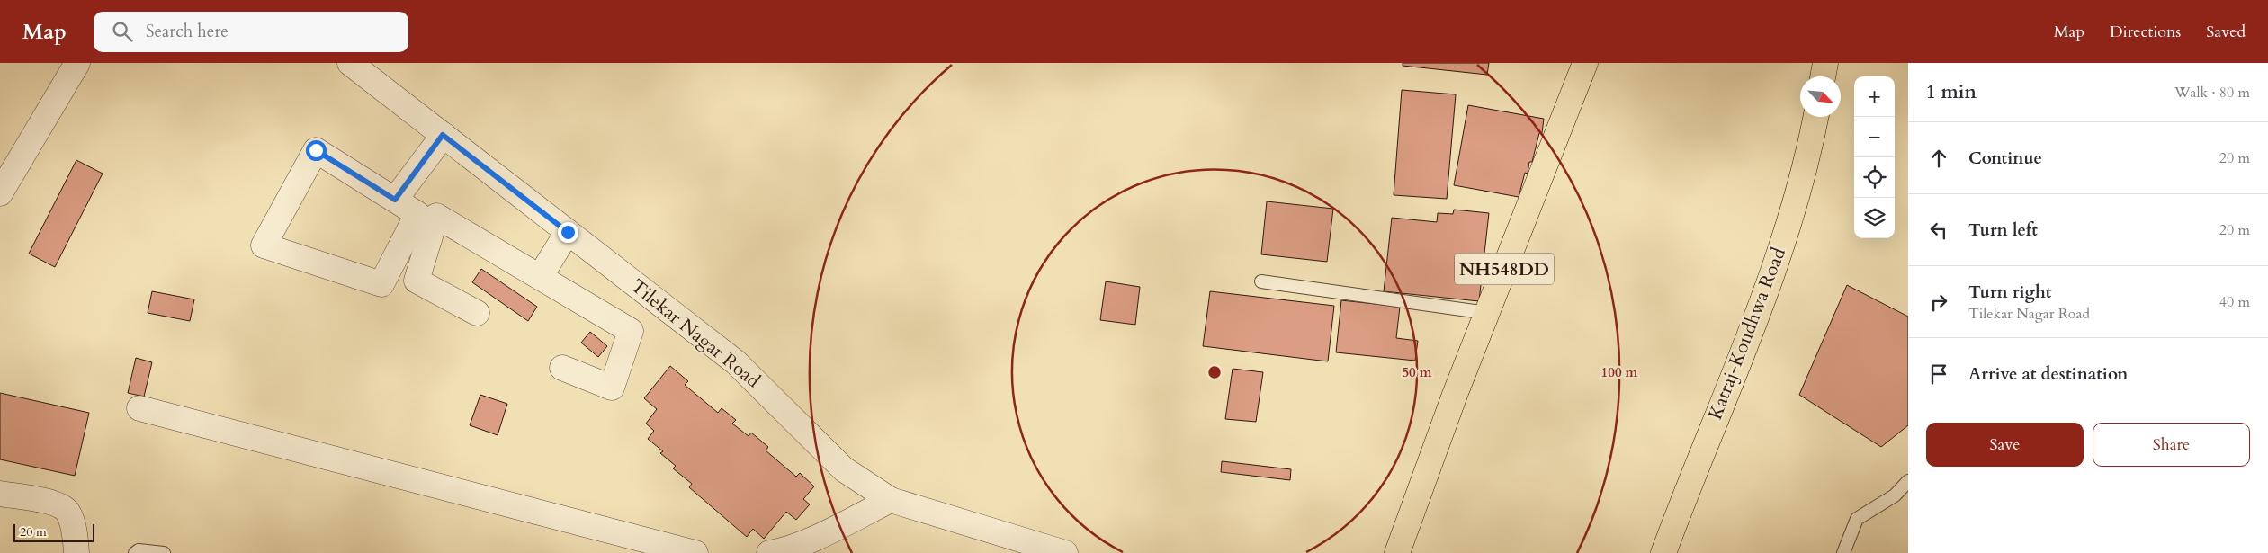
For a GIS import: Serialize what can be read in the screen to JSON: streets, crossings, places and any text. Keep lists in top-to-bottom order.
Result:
{
  "streets": {
    "highway": ["NH548DD", "Katraj-Kondhwa Road"],
    "street": ["Tilekar Nagar Road"]
  },
  "scale_bar": "20 m",
  "north": "bottom right",
  "page": {
    "header": "Map",
    "search": "Search here",
    "nav": ["Map", "Directions", "Saved"],
    "heading": ["1 min", "Walk · 80 m"],
    "map_buttons": ["+", "−"],
    "list": [
      ["Continue", "20 m"],
      ["Turn left", "20 m"],
      ["Turn right", "Tilekar Nagar Road", "40 m"],
      "Arrive at destination"
    ],
    "buttons": ["Save", "Share"],
    "scale": "20 m"
  },
  "rings": ["50 m", "100 m"]
}
